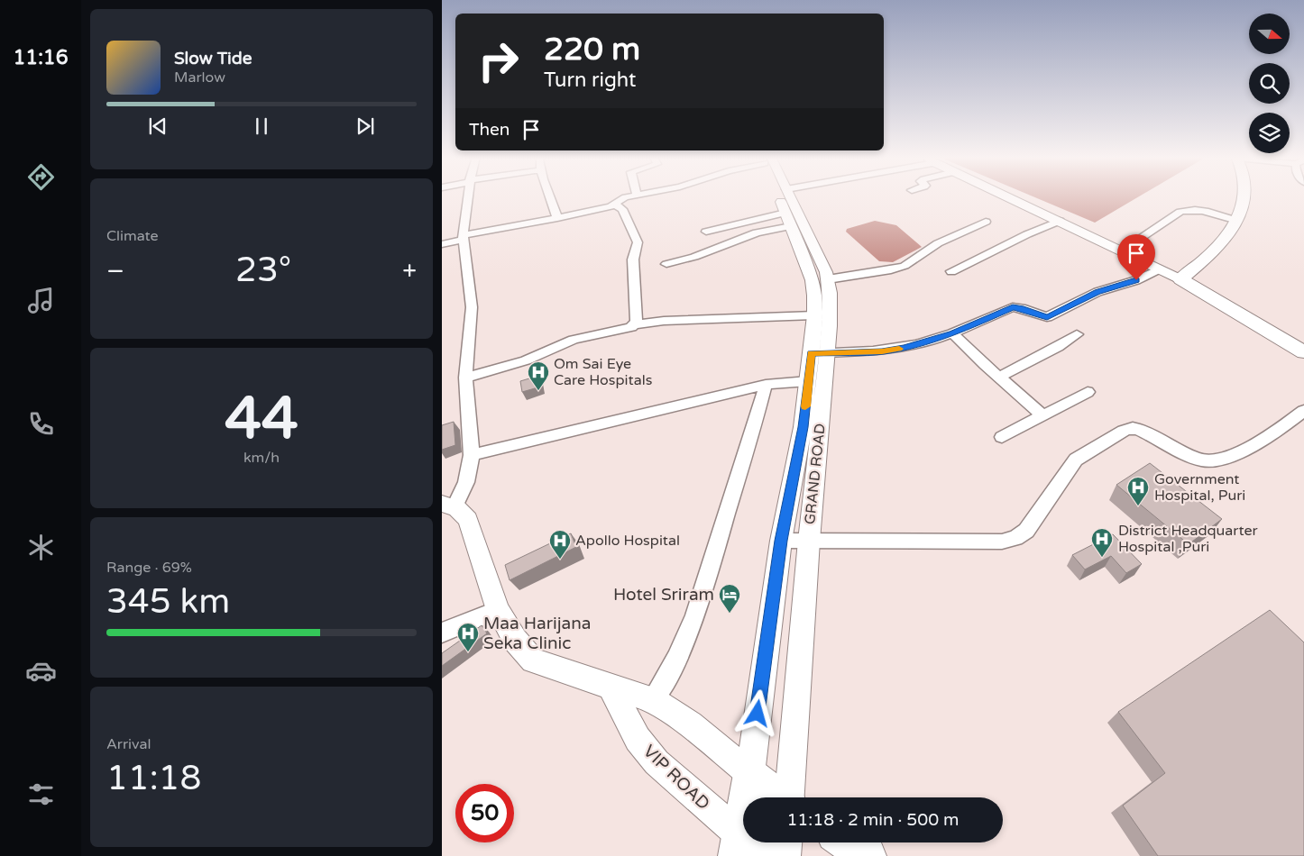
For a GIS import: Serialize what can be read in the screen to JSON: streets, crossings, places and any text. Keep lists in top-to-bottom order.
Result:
{
  "streets": {
    "main road": ["GRAND ROAD", "VIP ROAD"]
  },
  "places": {
    "hospital": [
      "Om Sai Eye Care Hospitals",
      "Government Hospital, Puri",
      "District Headquarter Hospital ,Puri",
      "Apollo Hospital",
      "Maa Harijana Seka Clinic"
    ],
    "hotel": ["Hotel Sriram"]
  },
  "north": "right",
  "page": {
    "tabs": "11:16",
    "turn": ["220 m", "Turn right"],
    "song": ["Slow Tide", "Marlow"],
    "then": "Then",
    "tile": [
      "Climate",
      ["44", "km/h"],
      ["Range · 69%", "345 km"],
      ["Arrival", "11:18"]
    ],
    "heat": ["−", "23°", "+"],
    "limit": "50",
    "trip": "11:18 · 2 min · 500 m"
  }
}
